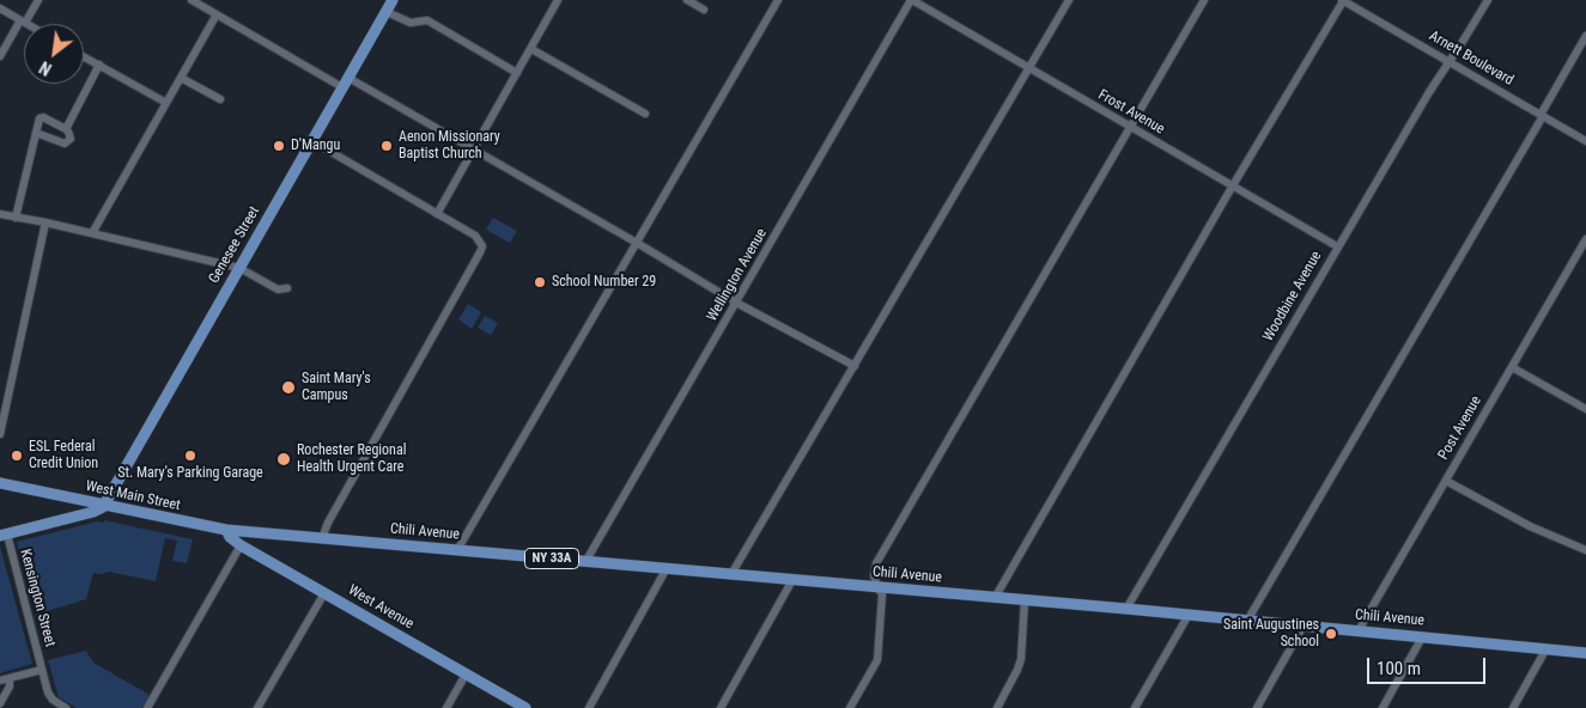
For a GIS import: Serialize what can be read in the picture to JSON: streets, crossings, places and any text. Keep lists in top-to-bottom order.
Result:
{
  "streets": {
    "main road": [
      "Genesee Street",
      "West Main Street",
      "Chili Avenue",
      "NY 33A",
      "West Avenue"
    ],
    "street": [
      "Arnett Boulevard",
      "Frost Avenue",
      "Wellington Avenue",
      "Woodbine Avenue",
      "Post Avenue",
      "Kensington Street"
    ]
  },
  "crossings": [
    ["Arnett Boulevard", "Woodbine Avenue"],
    ["Frost Avenue", "Wellington Avenue"],
    ["Frost Avenue", "Woodbine Avenue"],
    ["Genesee Street", "West Main Street"],
    ["Wellington Avenue", "Chili Avenue"],
    ["Woodbine Avenue", "Chili Avenue"],
    ["Post Avenue", "Chili Avenue"],
    ["West Main Street", "Chili Avenue"],
    ["West Main Street", "West Avenue"],
    ["Chili Avenue", "West Avenue"]
  ],
  "places": [
    "D'Mangu",
    "Aenon Missionary Baptist Church",
    "School Number 29",
    "Saint Mary's Campus",
    "ESL Federal Credit Union",
    "St. Mary's Parking Garage",
    "Rochester Regional Health Urgent Care",
    "Saint Augustines School"
  ],
  "scale_bar": "100 m",
  "north": "bottom left"
}
